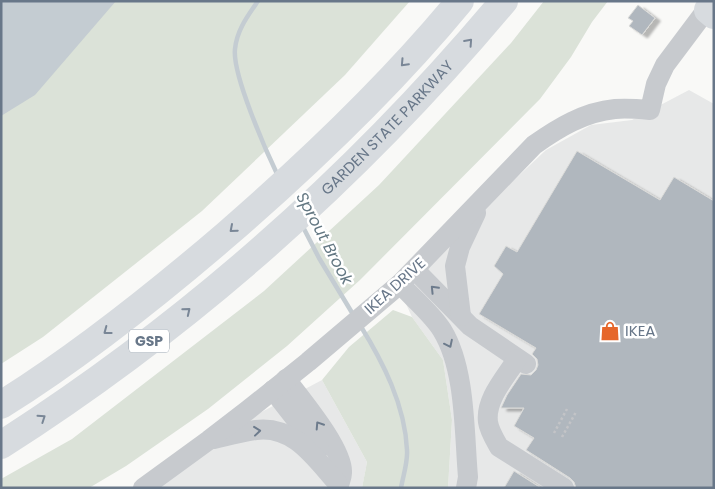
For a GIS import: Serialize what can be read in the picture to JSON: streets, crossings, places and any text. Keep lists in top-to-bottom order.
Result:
{
  "streets": {
    "highway": ["GARDEN STATE PARKWAY", "GSP"],
    "street": ["IKEA DRIVE"]
  },
  "water": ["Sprout Brook"],
  "places": {
    "shop": ["IKEA"]
  }
}
